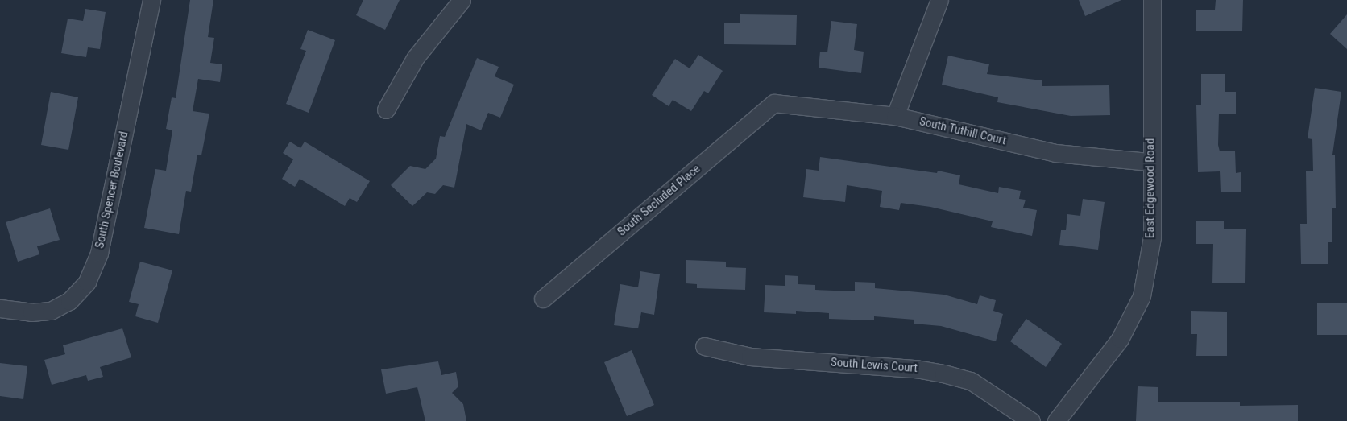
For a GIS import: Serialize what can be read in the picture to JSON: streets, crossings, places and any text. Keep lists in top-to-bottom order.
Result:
{
  "streets": {
    "street": [
      "South Tuthill Court",
      "East Edgewood Road",
      "South Spencer Boulevard",
      "South Secluded Place",
      "South Lewis Court"
    ]
  },
  "crossings": [
    ["South Tuthill Court", "East Edgewood Road"],
    ["South Tuthill Court", "South Secluded Place"]
  ]
}
